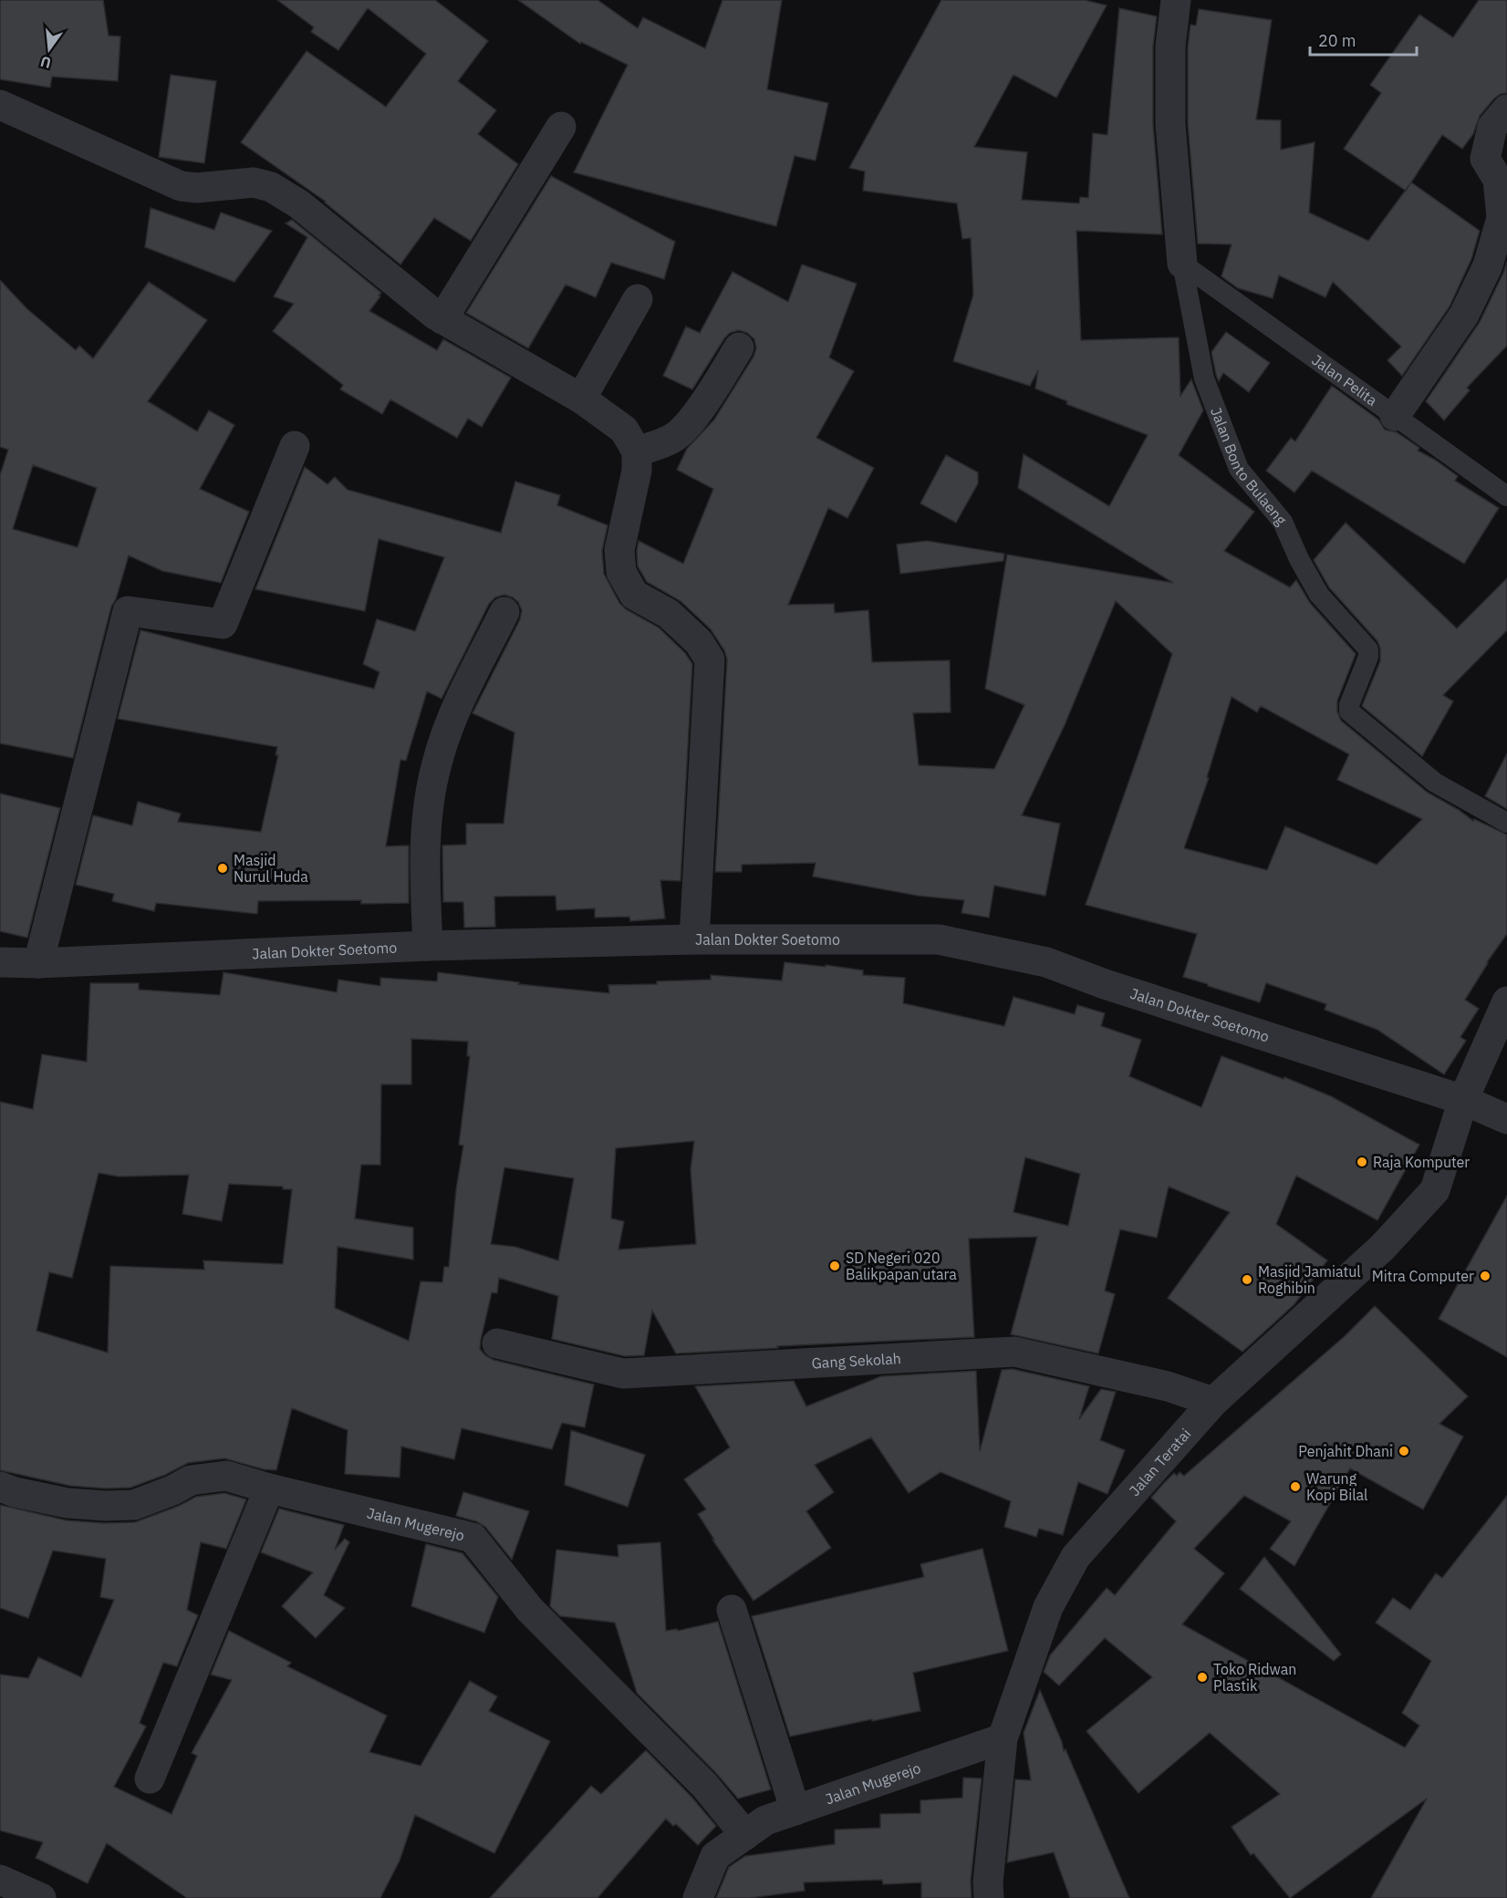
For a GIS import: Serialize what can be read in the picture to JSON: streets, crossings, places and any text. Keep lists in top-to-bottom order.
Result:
{
  "streets": {
    "street": [
      "Jalan Bonto Bulaeng",
      "Jalan Dokter Soetomo",
      "Gang Sekolah",
      "Jalan Teratai",
      "Jalan Mugerejo"
    ],
    "lane": ["Jalan Pelita"]
  },
  "crossings": [
    ["Jalan Pelita", "Jalan Bonto Bulaeng"],
    ["Jalan Dokter Soetomo", "Jalan Teratai"],
    ["Gang Sekolah", "Jalan Teratai"],
    ["Jalan Teratai", "Jalan Mugerejo"]
  ],
  "places": [
    "Masjid Nurul Huda",
    "Raja Komputer",
    "SD Negeri 020 Balikpapan utara",
    "Mitra Computer",
    "Masjid Jamiatul Roghibin",
    "Penjahit Dhani",
    "Warung Kopi Bilal",
    "Toko Ridwan Plastik"
  ],
  "scale_bar": "20 m",
  "north": "bottom"
}
